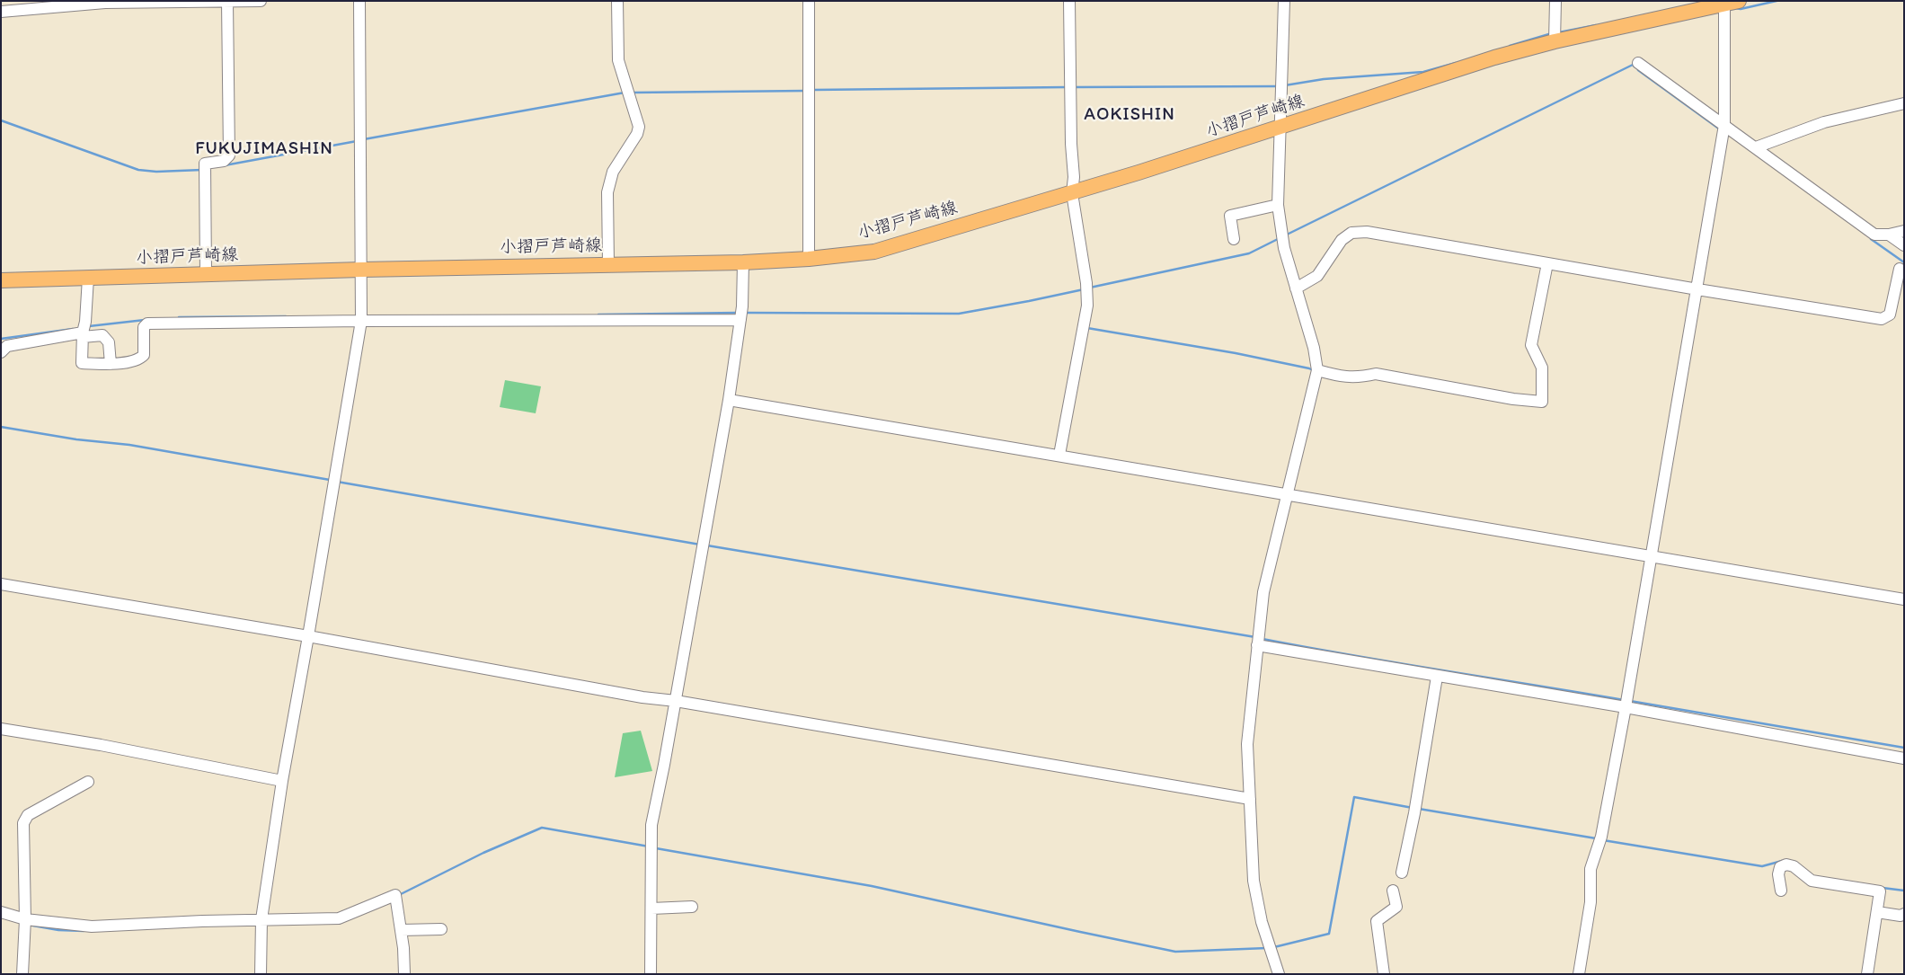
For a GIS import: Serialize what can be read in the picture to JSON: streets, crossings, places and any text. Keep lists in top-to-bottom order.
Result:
{
  "streets": {
    "main road": ["小摺戸芦崎線"]
  },
  "districts": ["AOKISHIN", "FUKUJIMASHIN"]
}
